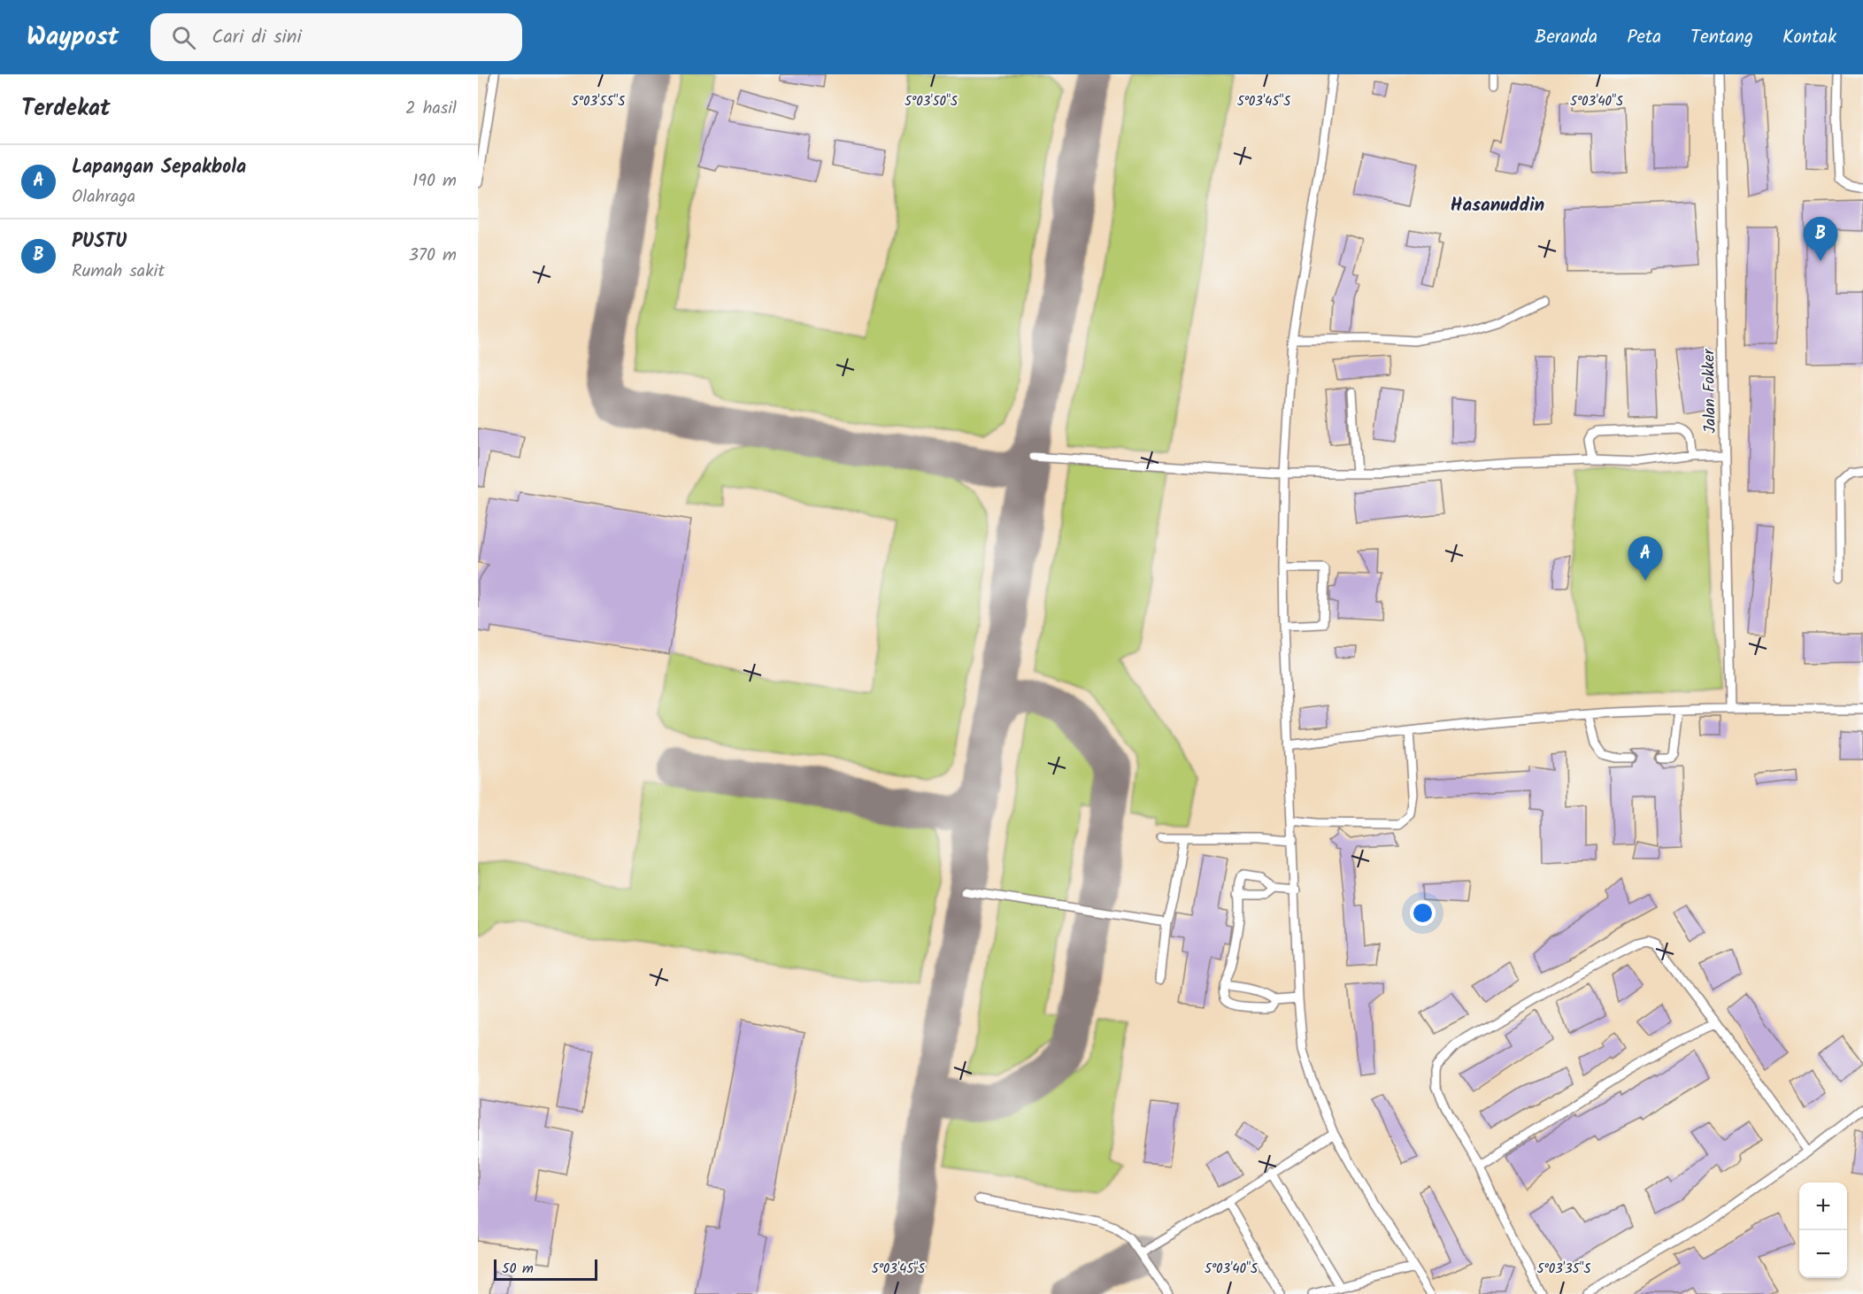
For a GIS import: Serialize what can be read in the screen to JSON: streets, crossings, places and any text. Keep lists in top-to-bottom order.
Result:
{
  "streets": {
    "lane": ["Jalan Fokker"]
  },
  "districts": ["Hasanuddin"],
  "scale_bar": "50 m",
  "page": {
    "header": "Waypost",
    "search": "Cari di sini",
    "nav": [
      "Beranda",
      "Peta",
      "Tentang",
      "Kontak"
    ],
    "heading": ["Terdekat", "2 hasil"],
    "list": [
      {
        "mark": "A",
        "name": "Lapangan Sepakbola",
        "note": "Olahraga",
        "value": "190 m"
      },
      {
        "mark": "B",
        "name": "PUSTU",
        "note": "Rumah sakit",
        "value": "370 m"
      }
    ],
    "pins": ["B", "A"],
    "map_buttons": ["+", "−"],
    "scale": "50 m"
  },
  "coordinates": [
    "5°03'55\"S",
    "5°03'50\"S",
    "5°03'45\"S",
    "5°03'40\"S",
    "5°03'35\"S"
  ]
}
